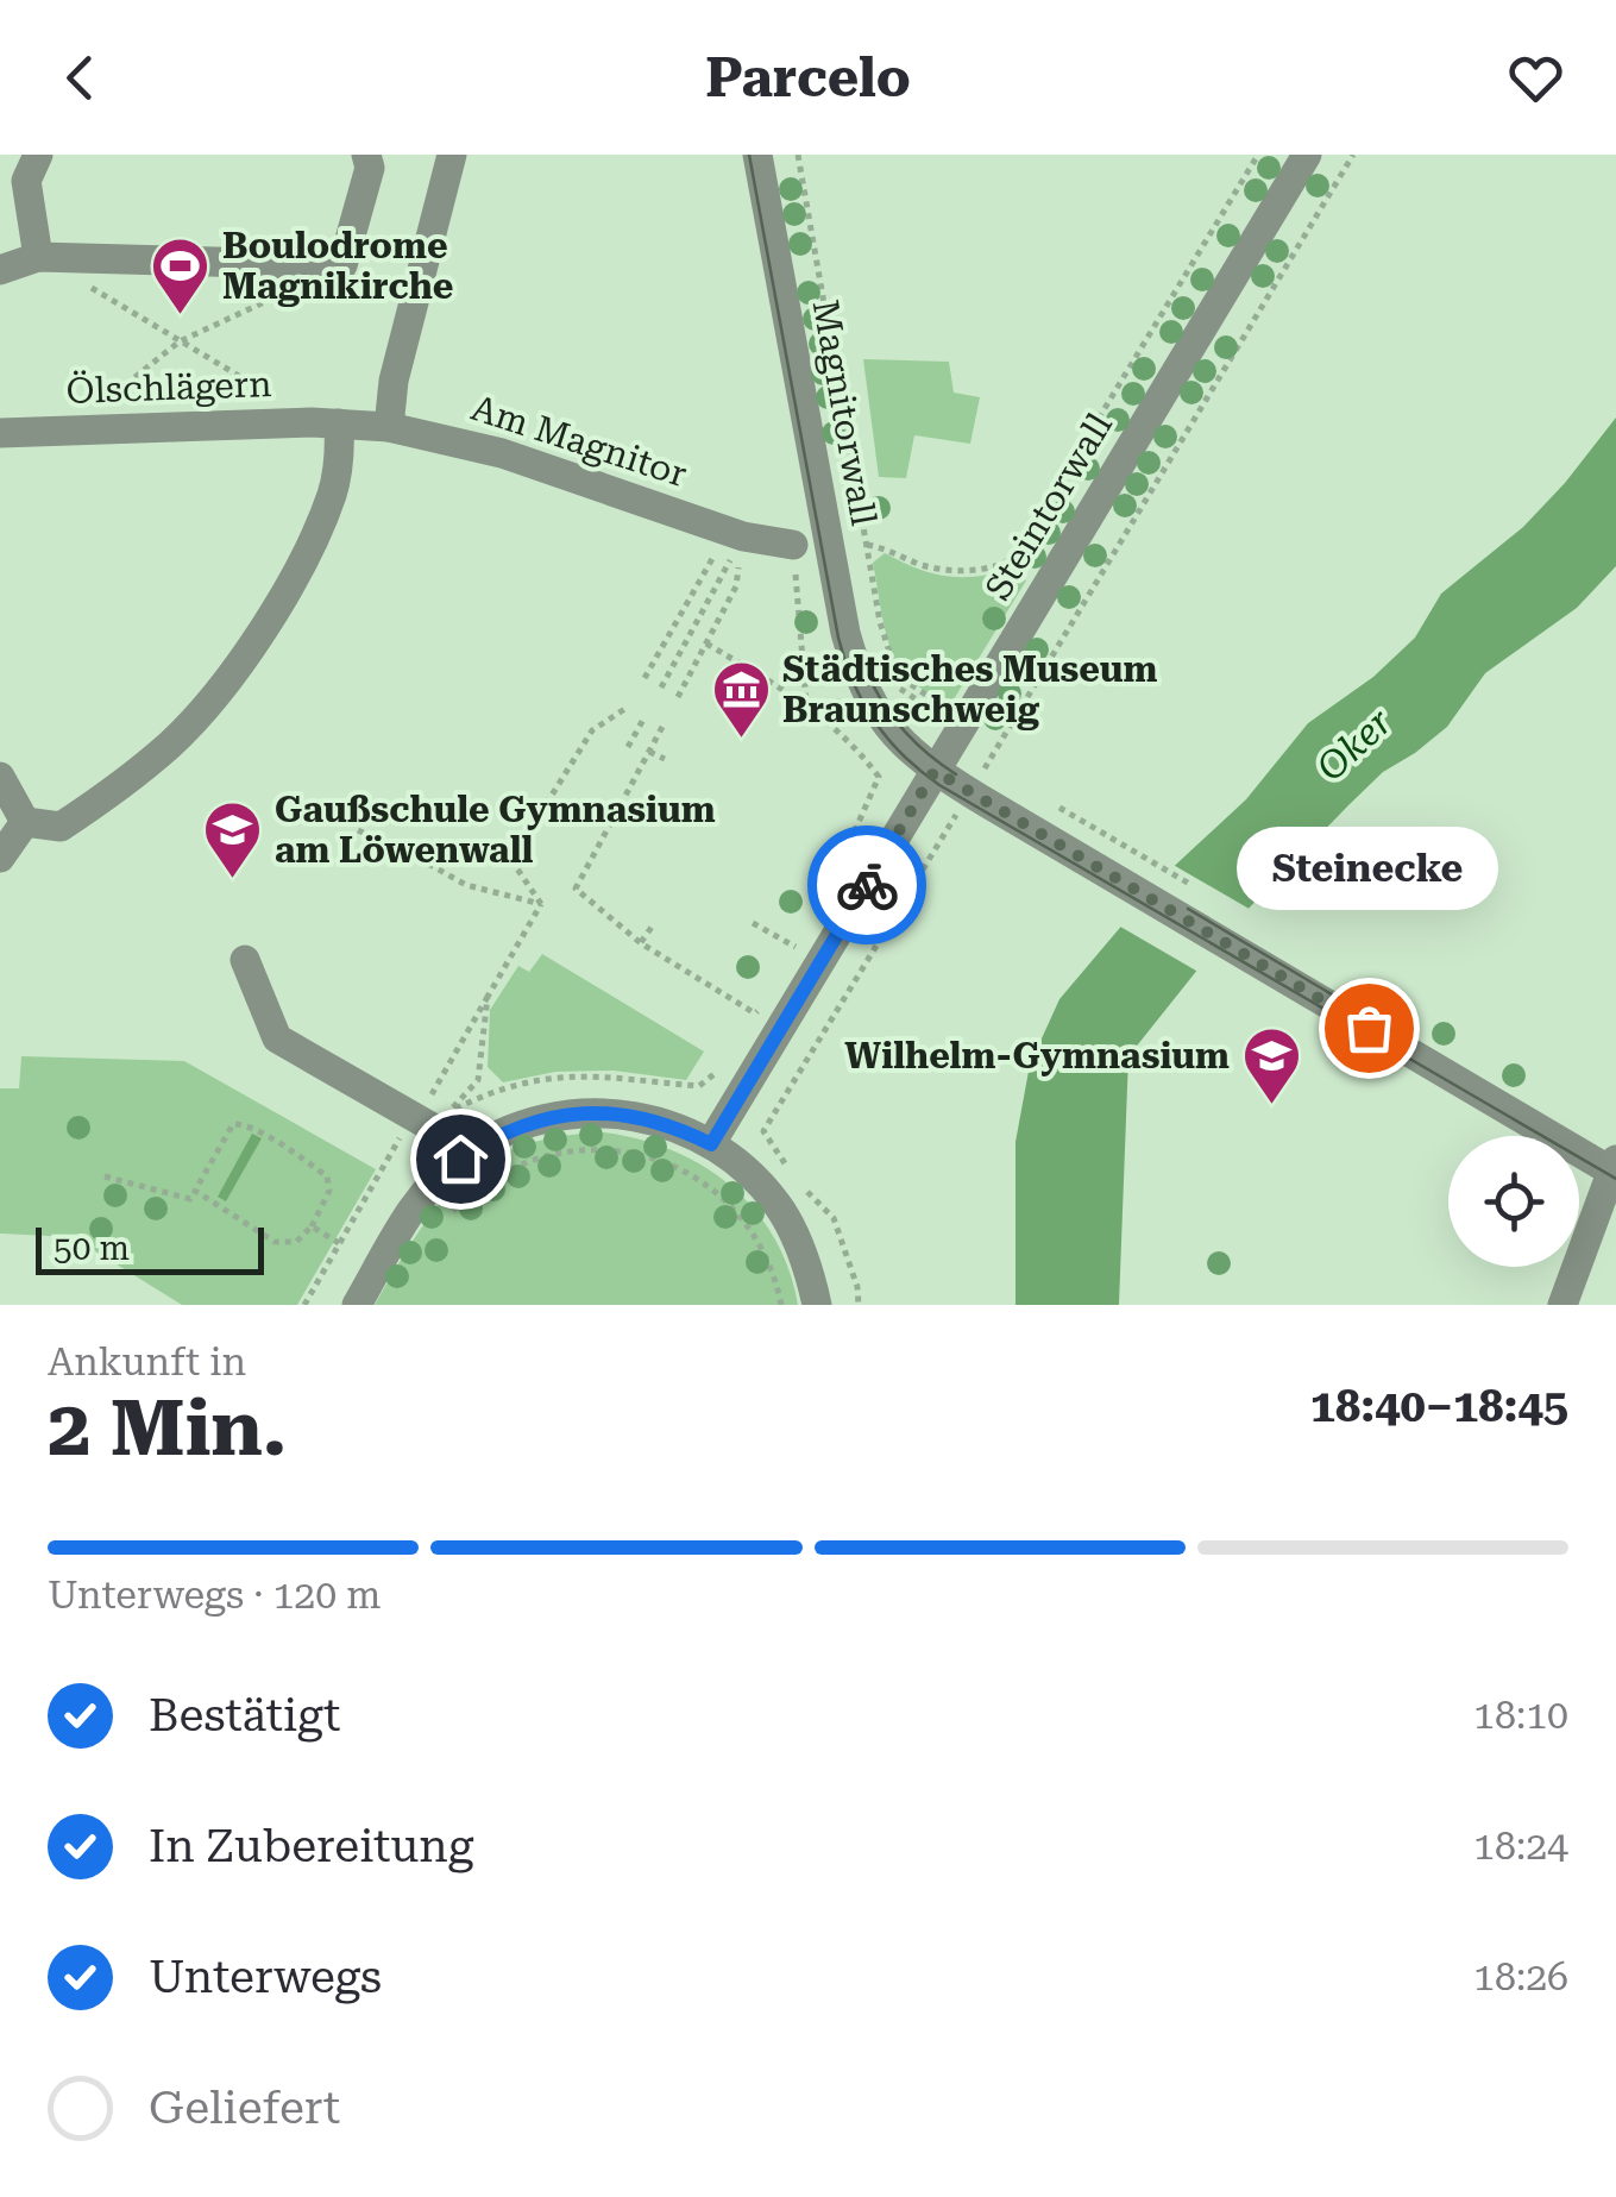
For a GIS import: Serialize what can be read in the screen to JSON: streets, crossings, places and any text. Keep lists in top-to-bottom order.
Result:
{
  "streets": {
    "street": [
      "Ölschlägern",
      "Magnitorwall",
      "Am Magnitor",
      "Steintorwall"
    ]
  },
  "crossings": [
    ["Ölschlägern", "Am Magnitor"],
    ["Magnitorwall", "Steintorwall"]
  ],
  "water": ["Oker"],
  "places": {
    "sports": ["Boulodrome Magnikirche"],
    "museum": ["Städtisches Museum Braunschweig"],
    "school or university": ["Gaußschule Gymnasium am Löwenwall", "Wilhelm-Gymnasium"],
    "other": ["Steinecke"]
  },
  "scale_bar": "50 m",
  "page": {
    "header": "Parcelo",
    "bubble": "Steinecke",
    "scale": "50 m",
    "heading": ["2 Min.", "Ankunft in", "18:40–18:45"],
    "bar": "Unterwegs · 120 m",
    "list": [
      ["Bestätigt", "18:10"],
      ["In Zubereitung", "18:24"],
      ["Unterwegs", "18:26"],
      "Geliefert"
    ]
  }
}
